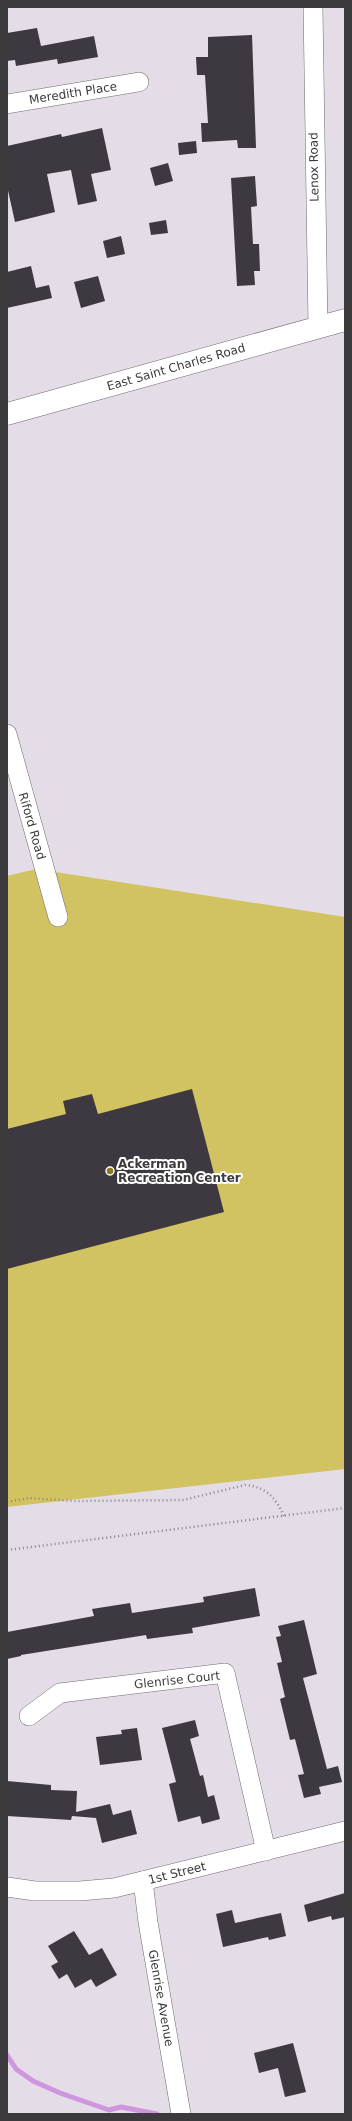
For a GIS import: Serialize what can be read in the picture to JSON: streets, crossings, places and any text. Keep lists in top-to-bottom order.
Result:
{
  "streets": {
    "main road": ["East Saint Charles Road"],
    "street": [
      "Meredith Place",
      "Lenox Road",
      "Riford Road",
      "Glenrise Court",
      "1st Street",
      "Glenrise Avenue"
    ]
  },
  "crossings": [
    ["Lenox Road", "East Saint Charles Road"],
    ["Glenrise Court", "1st Street"],
    ["1st Street", "Glenrise Avenue"]
  ],
  "places": ["Ackerman Recreation Center"]
}
